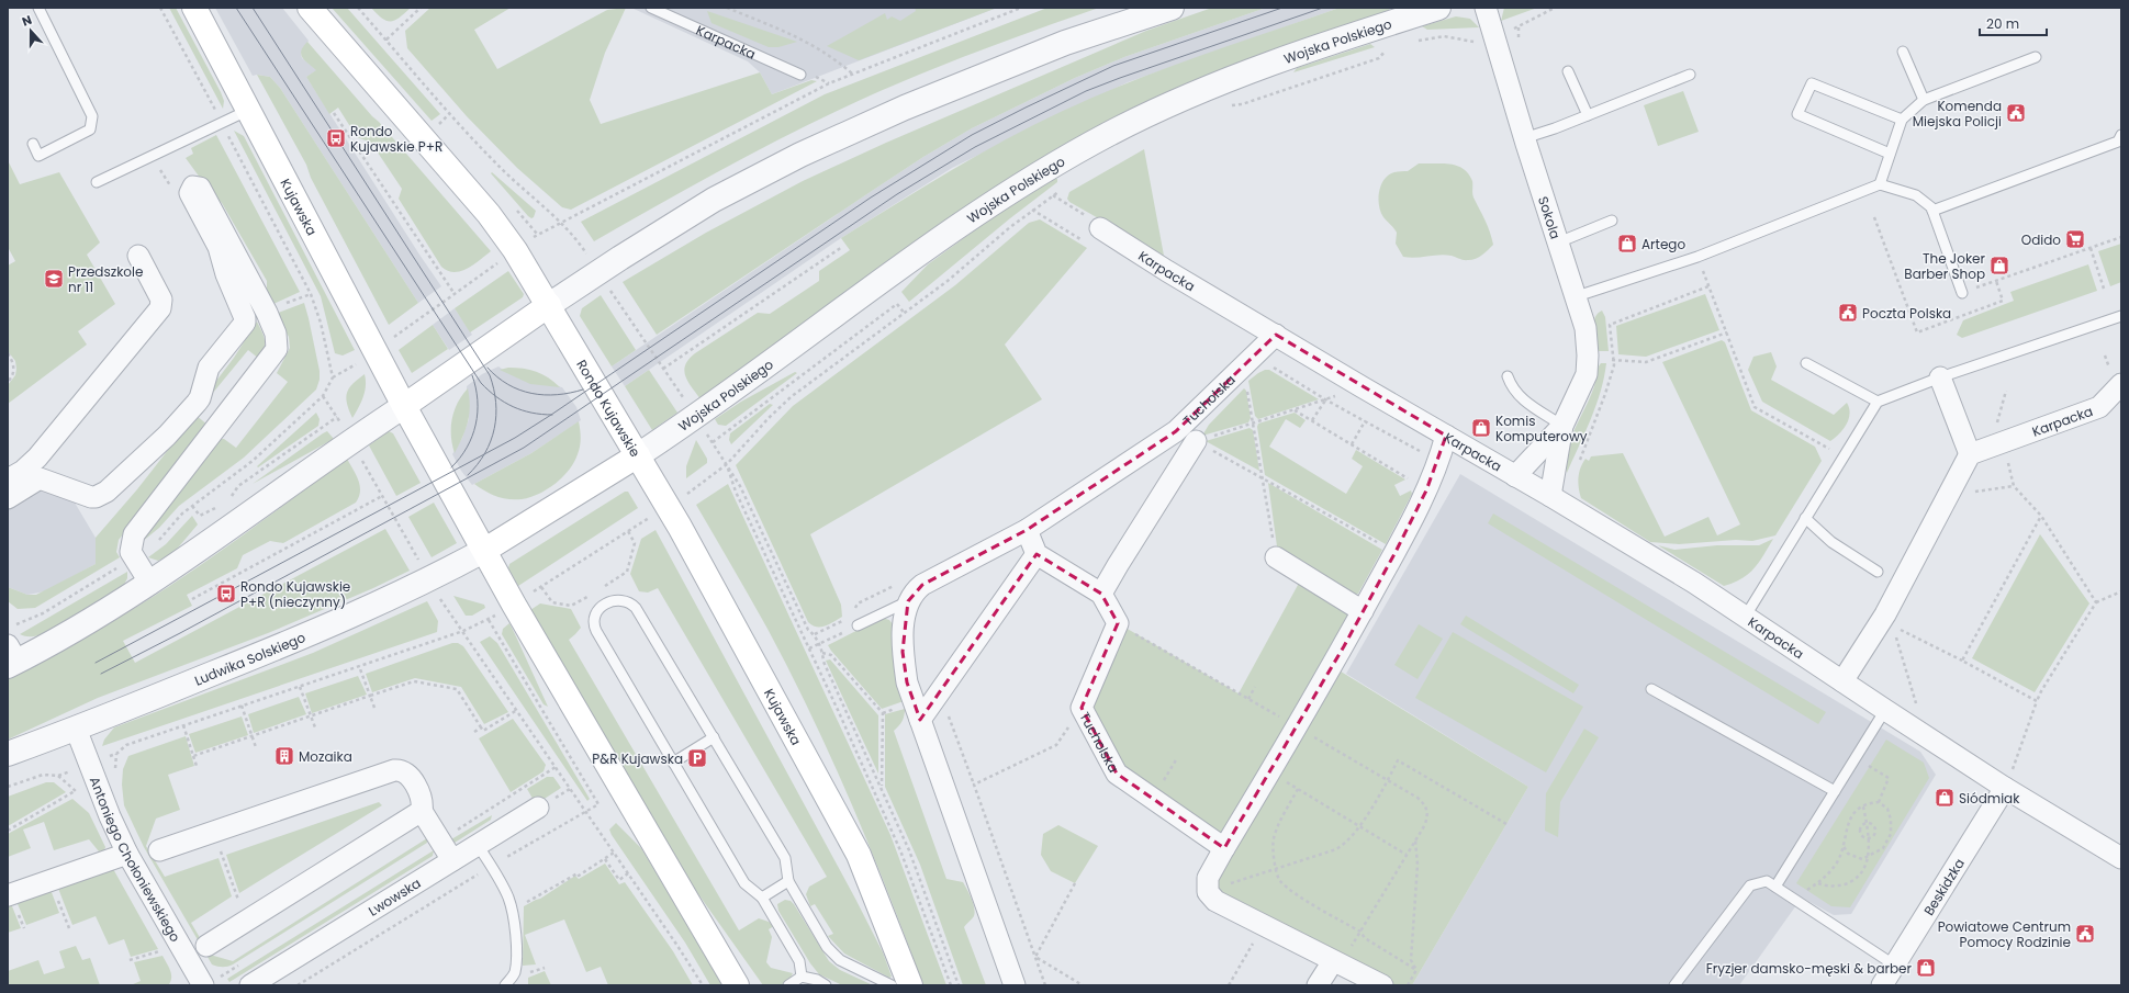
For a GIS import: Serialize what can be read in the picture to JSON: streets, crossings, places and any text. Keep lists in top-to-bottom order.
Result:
{
  "streets": {
    "main road": ["Kujawska", "Rondo Kujawskie"],
    "street": [
      "Karpacka",
      "Wojska Polskiego",
      "Sokola",
      "Tucholska",
      "Ludwika Solskiego",
      "Antoniego Chołoniewskiego",
      "Beskidzka",
      "Lwowska"
    ]
  },
  "crossings": [
    ["Karpacka", "Sokola"],
    ["Karpacka", "Tucholska"],
    ["Karpacka", "Beskidzka"],
    ["Wojska Polskiego", "Kujawska"],
    ["Wojska Polskiego", "Rondo Kujawskie"],
    ["Kujawska", "Rondo Kujawskie"],
    ["Rondo Kujawskie", "Ludwika Solskiego"],
    ["Ludwika Solskiego", "Antoniego Chołoniewskiego"]
  ],
  "places": {
    "public building": ["Komenda Miejska Policji", "Poczta Polska", "Powiatowe Centrum Pomocy Rodzinie"],
    "bus stop": ["Rondo Kujawskie P+R", "Rondo Kujawskie P+R (nieczynny)"],
    "supermarket": ["Odido"],
    "shop": [
      "Artego",
      "The Joker Barber Shop",
      "Komis Komputerowy",
      "Siódmiak",
      "Fryzjer damsko-męski & barber"
    ],
    "school or university": ["Przedszkole nr 11"],
    "building": ["Mozaika"],
    "parking": ["P&R Kujawska"]
  },
  "scale_bar": "20 m",
  "north": "top"
}
